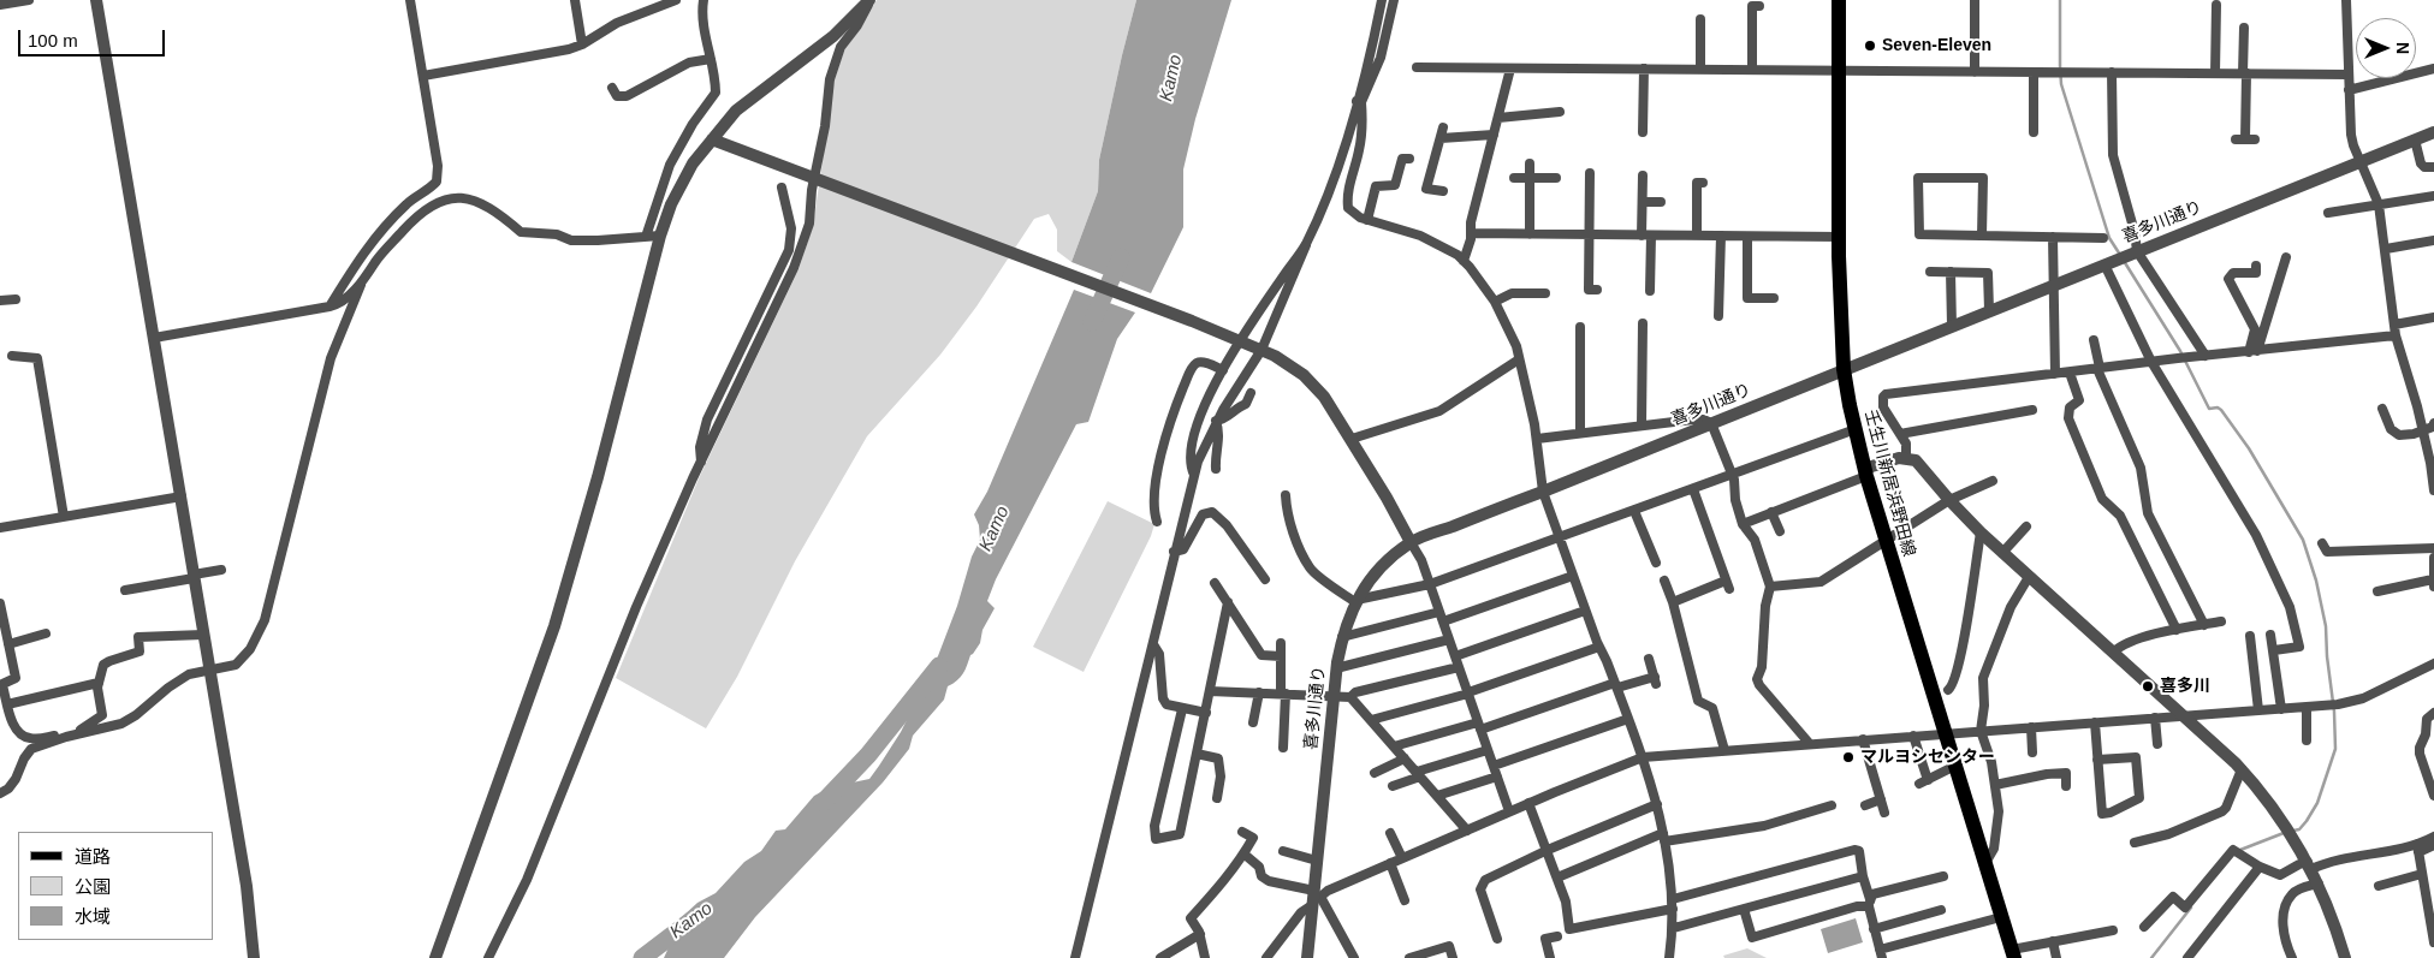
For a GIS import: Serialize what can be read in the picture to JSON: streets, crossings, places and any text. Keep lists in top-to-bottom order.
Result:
{
  "streets": {
    "main road": ["壬生川新居浜野田線"],
    "street": ["喜多川通り"]
  },
  "crossings": [
    ["喜多川通り", "壬生川新居浜野田線"]
  ],
  "water": ["Kamo"],
  "places": ["Seven-Eleven", "喜多川", "マルヨシセンター"],
  "legend": ["道路", "公園", "水域"],
  "scale_bar": "100 m",
  "north": "right"
}
